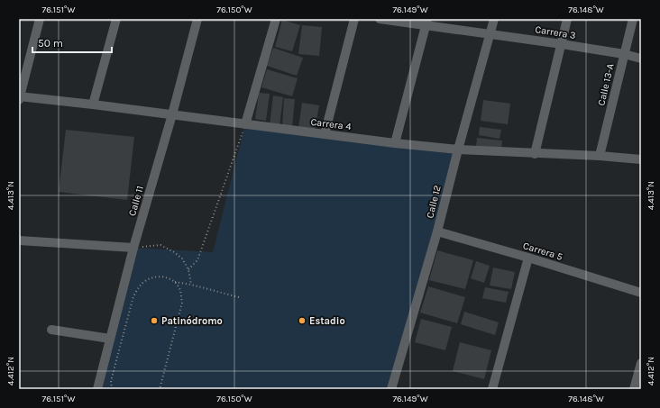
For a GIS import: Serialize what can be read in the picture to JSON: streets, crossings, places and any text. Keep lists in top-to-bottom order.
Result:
{
  "streets": {
    "street": [
      "Carrera 3",
      "Calle 13-A",
      "Carrera 4",
      "Calle 11",
      "Calle 12",
      "Carrera 5"
    ]
  },
  "crossings": [
    ["Carrera 3", "Calle 13-A"],
    ["Carrera 3", "Calle 12"],
    ["Calle 13-A", "Carrera 4"],
    ["Carrera 4", "Calle 11"],
    ["Carrera 4", "Calle 12"],
    ["Calle 12", "Carrera 5"]
  ],
  "places": ["Patinódromo", "Estadio"],
  "scale_bar": "50 m",
  "coordinates": [
    "76.151°W",
    "76.150°W",
    "76.149°W",
    "76.148°W",
    "4.413°N",
    "4.412°N"
  ]
}
